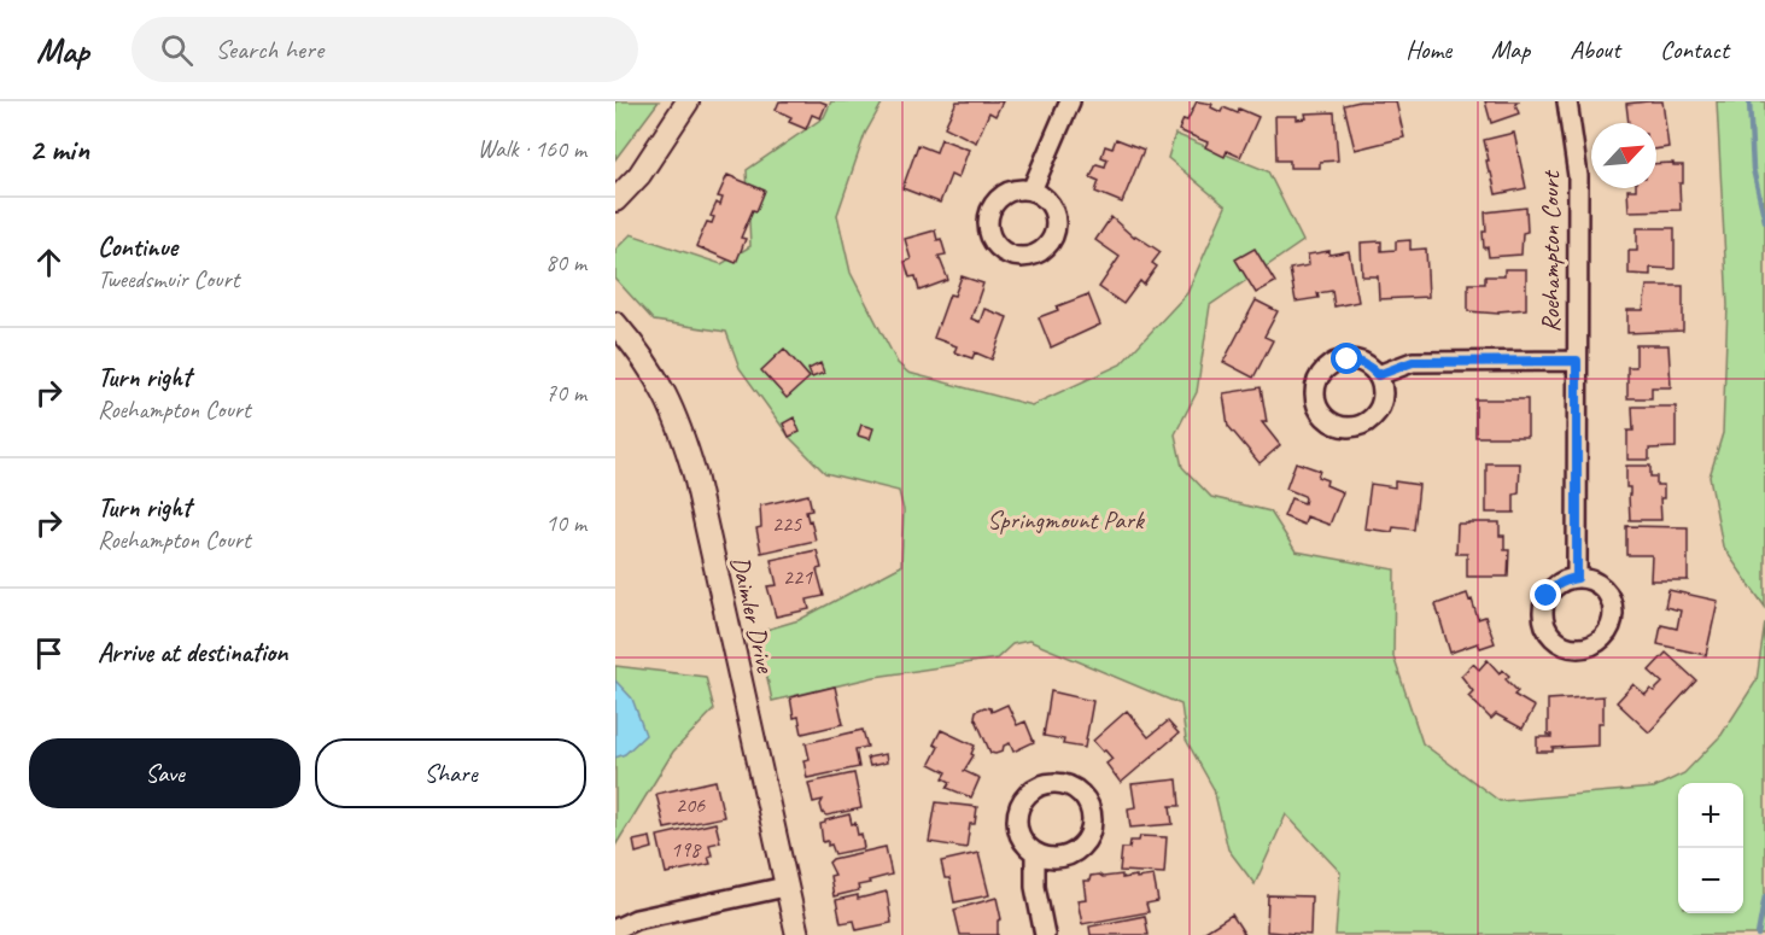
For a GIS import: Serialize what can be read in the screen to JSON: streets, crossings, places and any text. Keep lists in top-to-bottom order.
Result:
{
  "streets": {
    "street": ["Roehampton Court", "Daimler Drive"]
  },
  "parks": ["Springmount Park"],
  "house_numbers": [
    "225",
    "221",
    "206",
    "198"
  ],
  "north": "top right",
  "page": {
    "header": "Map",
    "search": "Search here",
    "nav": [
      "Home",
      "Map",
      "About",
      "Contact"
    ],
    "heading": ["2 min", "Walk · 160 m"],
    "list": [
      ["Continue", "Tweedsmuir Court", "80 m"],
      ["Turn right", "Roehampton Court", "70 m"],
      ["Turn right", "Roehampton Court", "10 m"],
      "Arrive at destination"
    ],
    "buttons": ["Save", "Share"],
    "map_buttons": ["+", "−"]
  }
}
